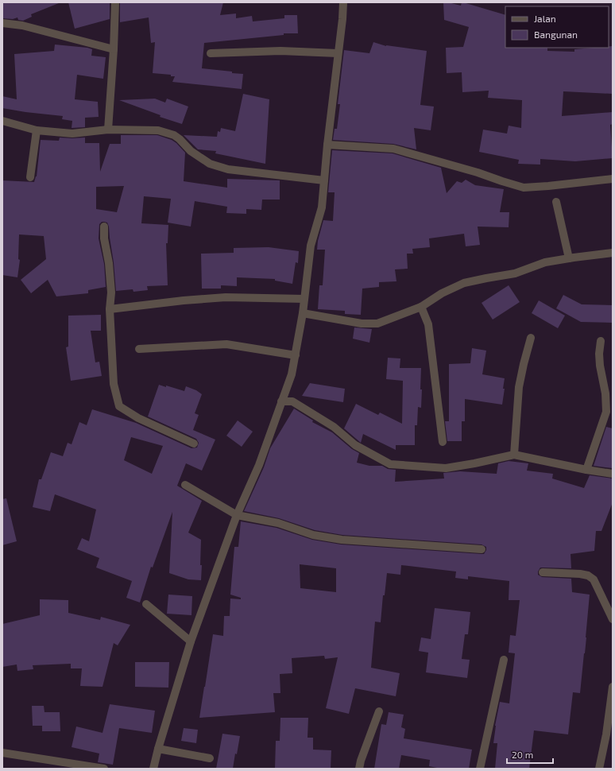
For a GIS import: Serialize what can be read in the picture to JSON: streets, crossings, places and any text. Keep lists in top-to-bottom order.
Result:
{
  "legend": ["Jalan", "Bangunan"],
  "scale_bar": "20 m"
}
